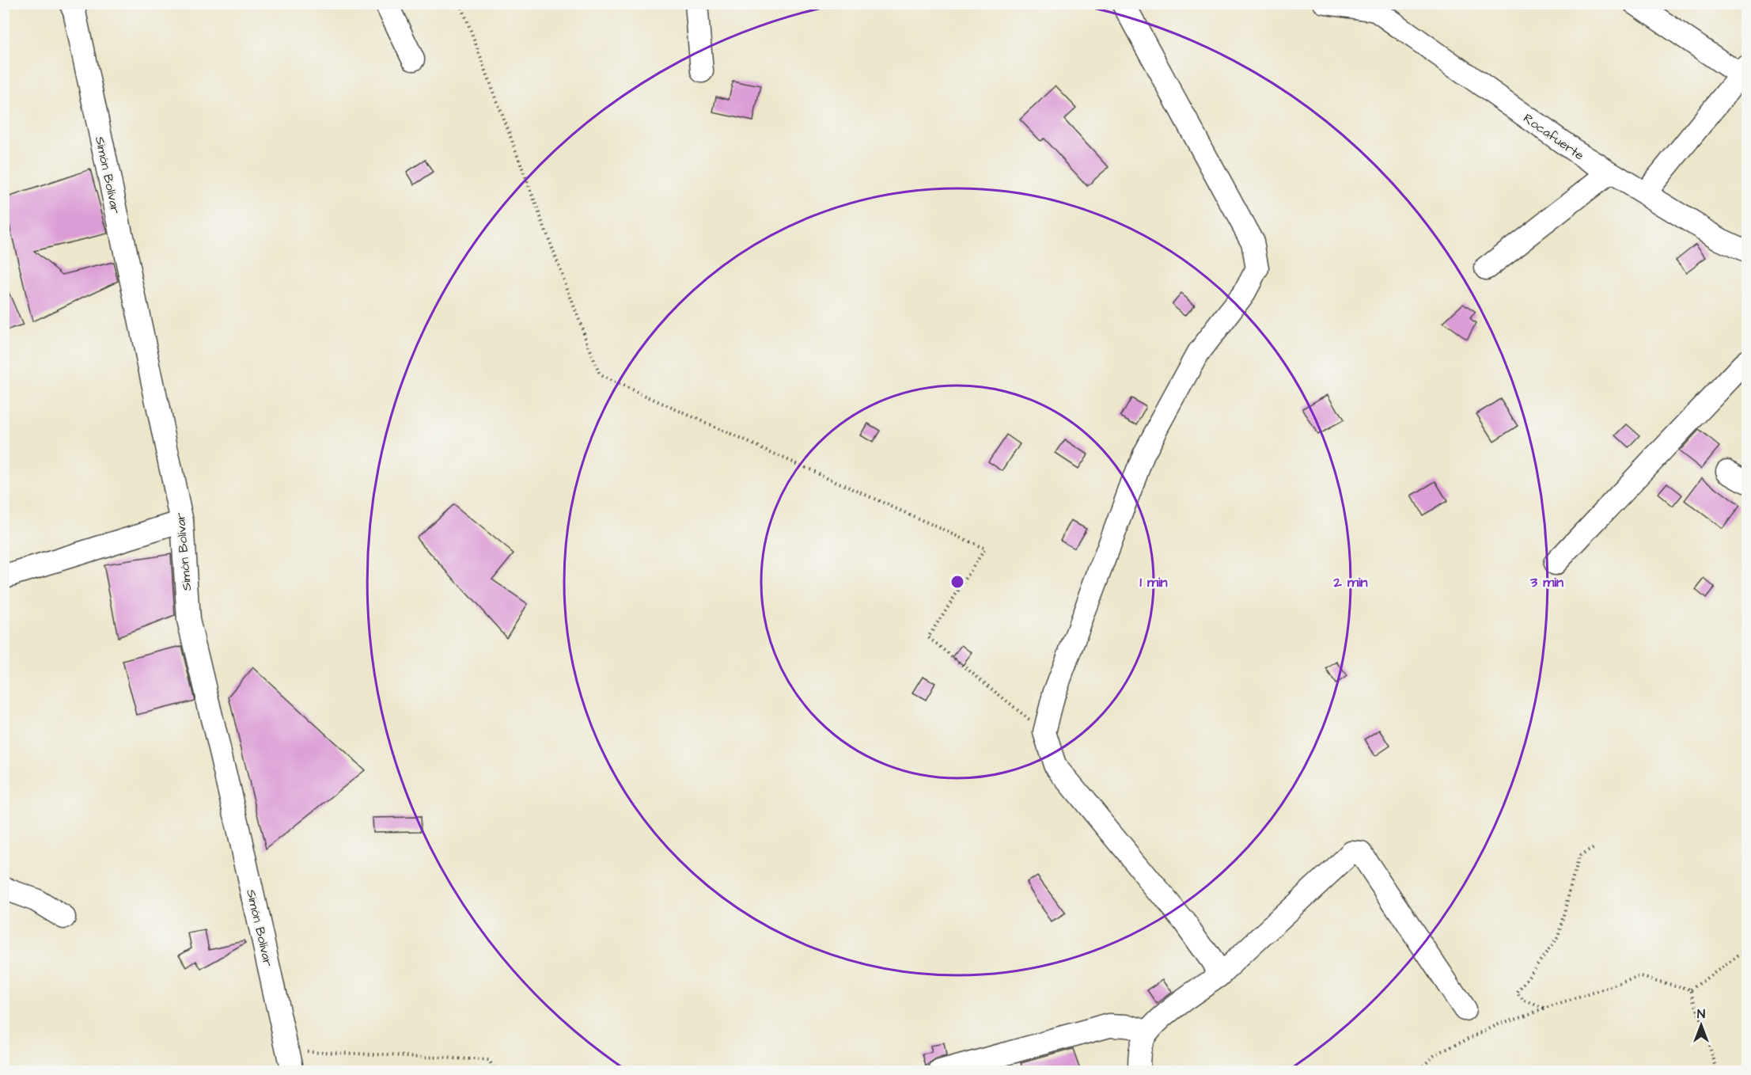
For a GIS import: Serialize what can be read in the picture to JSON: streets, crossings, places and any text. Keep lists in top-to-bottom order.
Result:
{
  "streets": {
    "street": ["Rocafuerte", "Simón Bolívar"]
  },
  "north": "top",
  "rings": ["1 min", "2 min", "3 min"]
}
